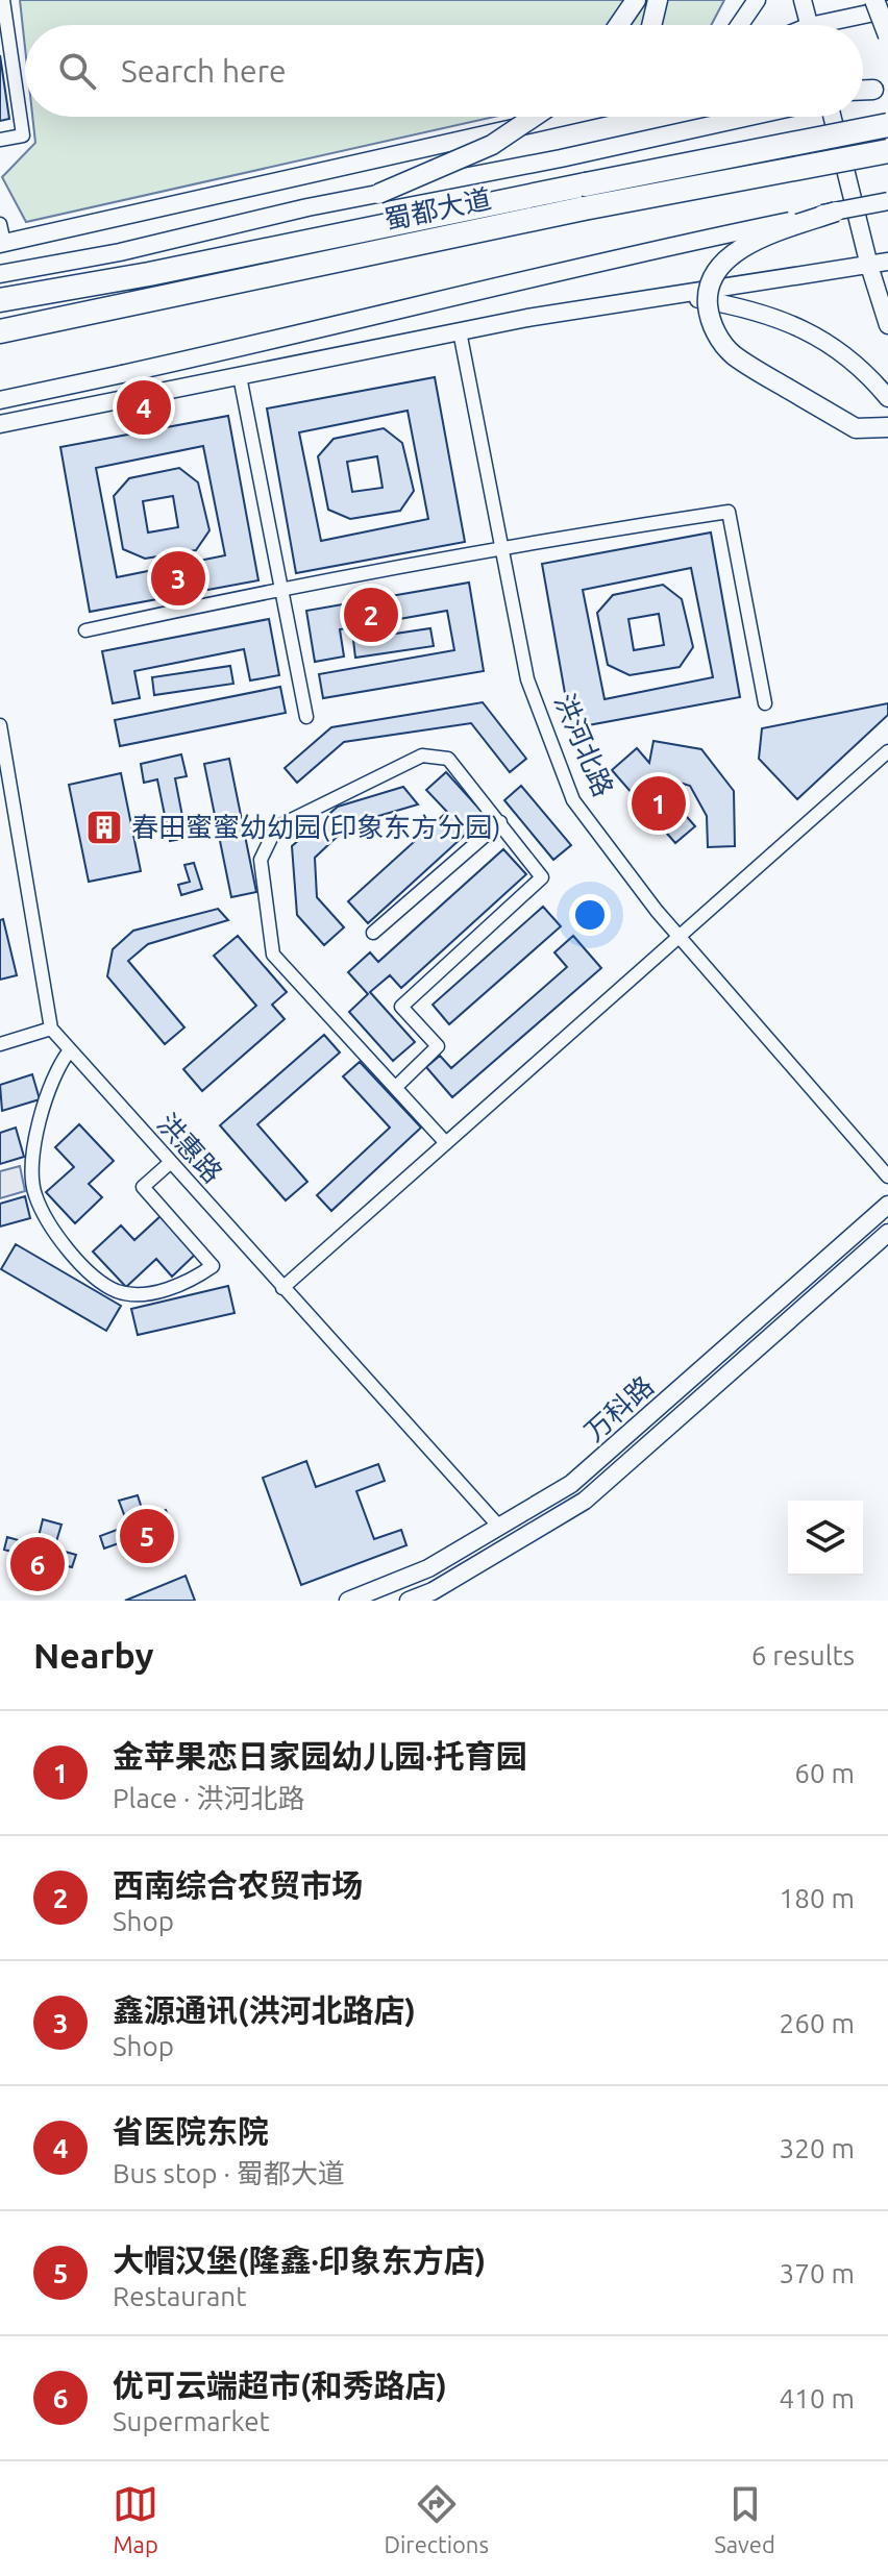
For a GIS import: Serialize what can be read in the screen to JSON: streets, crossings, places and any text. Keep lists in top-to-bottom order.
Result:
{
  "streets": {
    "highway": ["蜀都大道"],
    "main road": ["万科路"],
    "street": ["洪河北路", "洪惠路"]
  },
  "crossings": [
    ["洪惠路", "万科路"]
  ],
  "places": {
    "building": ["春田蜜蜜幼幼园(印象东方分园)"]
  },
  "page": {
    "search": "Search here",
    "pins": [
      "4",
      "3",
      "2",
      "1",
      "5",
      "6"
    ],
    "heading": ["Nearby", "6 results"],
    "list": [
      {
        "mark": "1",
        "name": "金苹果恋日家园幼儿园·托育园",
        "note": "Place · 洪河北路",
        "value": "60 m"
      },
      {
        "mark": "2",
        "name": "西南综合农贸市场",
        "note": "Shop",
        "value": "180 m"
      },
      {
        "mark": "3",
        "name": "鑫源通讯(洪河北路店)",
        "note": "Shop",
        "value": "260 m"
      },
      {
        "mark": "4",
        "name": "省医院东院",
        "note": "Bus stop · 蜀都大道",
        "value": "320 m"
      },
      {
        "mark": "5",
        "name": "大帽汉堡(隆鑫·印象东方店)",
        "note": "Restaurant",
        "value": "370 m"
      },
      {
        "mark": "6",
        "name": "优可云端超市(和秀路店)",
        "note": "Supermarket",
        "value": "410 m"
      }
    ],
    "nav": ["Map", "Directions", "Saved"]
  }
}
